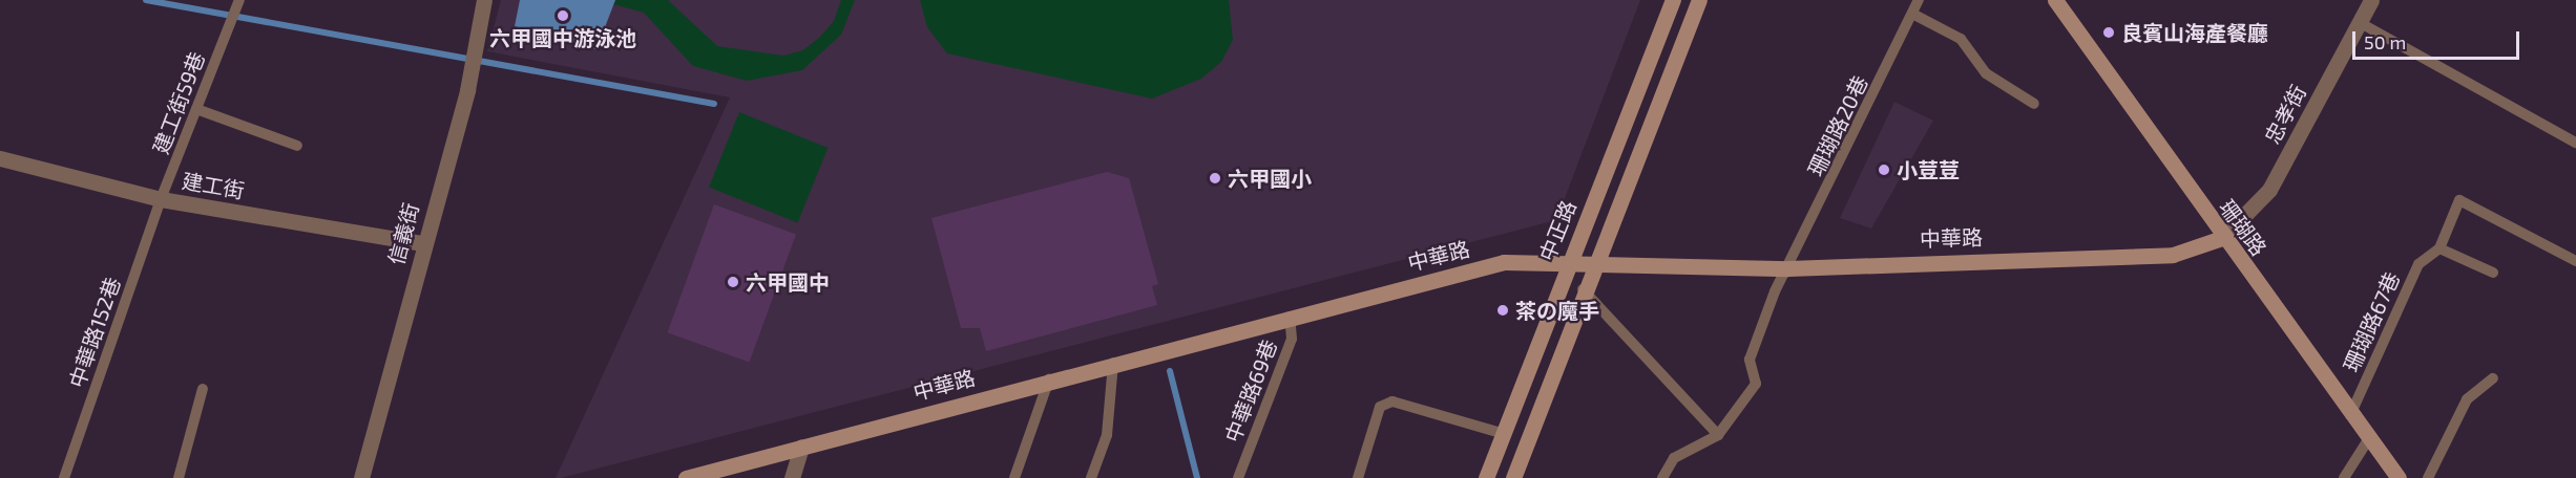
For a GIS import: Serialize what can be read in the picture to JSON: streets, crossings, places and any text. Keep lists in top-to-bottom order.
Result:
{
  "streets": {
    "street": [
      "忠孝街",
      "建工街",
      "珊瑚路",
      "中正路",
      "信義街",
      "中華路"
    ],
    "lane": [
      "建工街59巷",
      "珊瑚路20巷",
      "珊瑚路67巷",
      "中華路152巷",
      "中華路69巷"
    ]
  },
  "crossings": [
    ["建工街59巷", "建工街"],
    ["建工街59巷", "中華路152巷"],
    ["忠孝街", "珊瑚路"],
    ["忠孝街", "中華路"],
    ["珊瑚路20巷", "中華路"],
    ["建工街", "信義街"],
    ["建工街", "中華路152巷"],
    ["珊瑚路", "中華路"],
    ["珊瑚路", "珊瑚路67巷"],
    ["中正路", "中華路"],
    ["中華路", "中華路69巷"]
  ],
  "places": [
    "六甲國中游泳池",
    "良賓山海產餐廳",
    "小荳荳",
    "六甲國小",
    "六甲國中",
    "茶の魔手"
  ],
  "scale_bar": "50 m"
}
